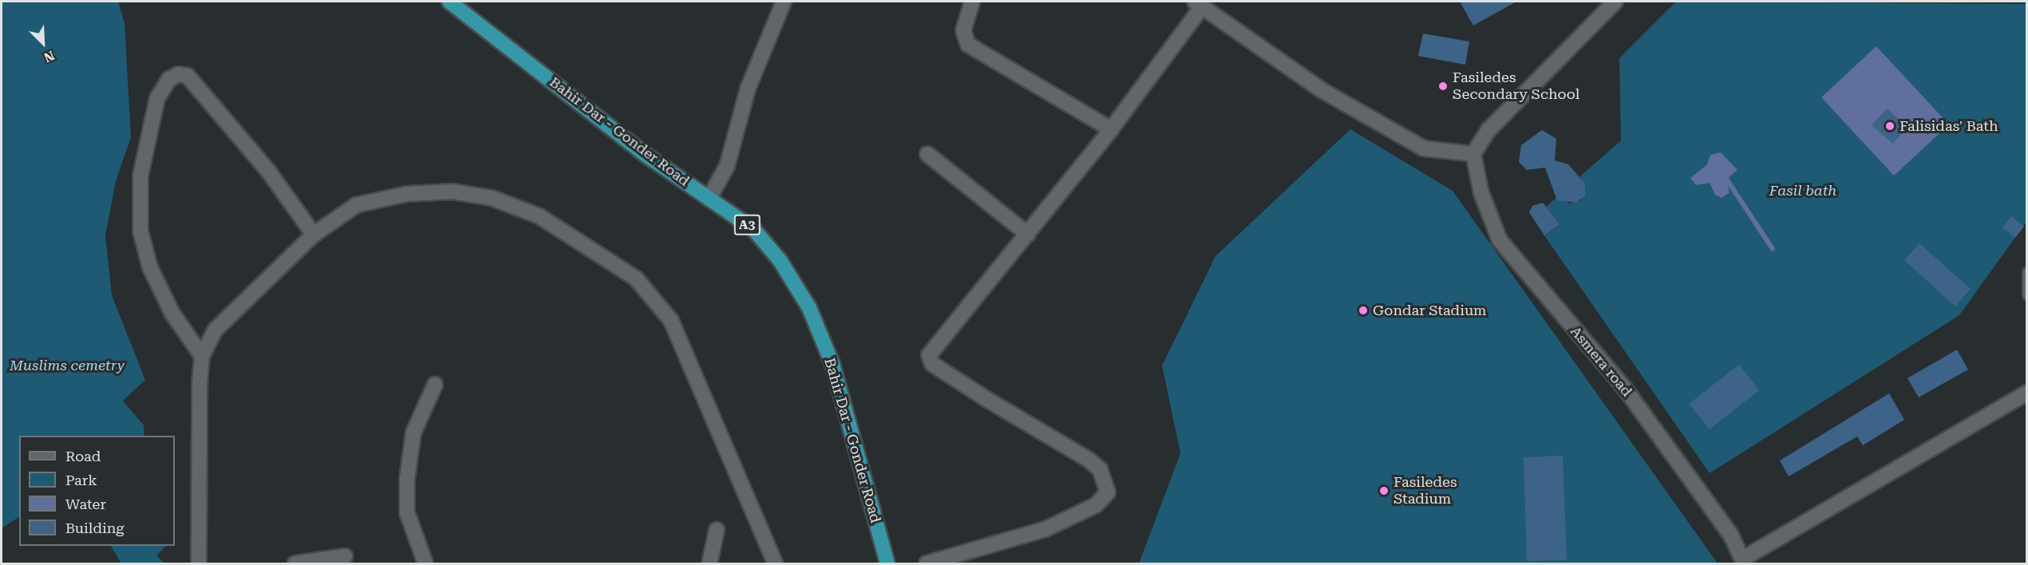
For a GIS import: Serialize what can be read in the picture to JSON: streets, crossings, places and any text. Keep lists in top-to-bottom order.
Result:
{
  "streets": {
    "highway": ["Bahir Dar - Gonder Road", "A3"],
    "street": ["Asmera road"]
  },
  "parks": ["Fasil bath", "Muslims cemetry"],
  "places": [
    "Fasiledes Secondary School",
    "Falisidas' Bath",
    "Gondar Stadium",
    "Fasiledes Stadium"
  ],
  "legend": [
    "Road",
    "Park",
    "Water",
    "Building"
  ],
  "north": "bottom right"
}
